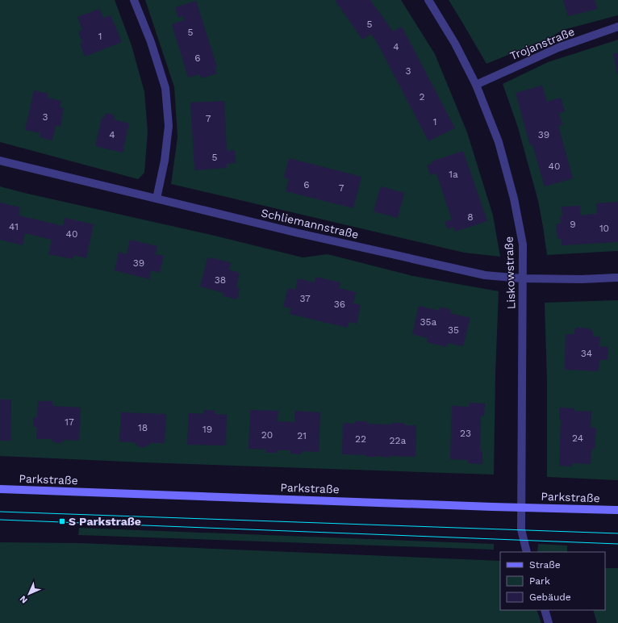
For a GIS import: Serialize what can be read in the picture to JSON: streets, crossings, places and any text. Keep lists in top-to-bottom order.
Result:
{
  "streets": {
    "main road": ["Parkstraße"],
    "street": ["Trojanstraße", "Schliemannstraße", "Liskowstraße"]
  },
  "crossings": [
    ["Trojanstraße", "Liskowstraße"],
    ["Schliemannstraße", "Liskowstraße"],
    ["Liskowstraße", "Parkstraße"]
  ],
  "places": {
    "transit": ["S Parkstraße"]
  },
  "house_numbers": [
    "5",
    "5",
    "1",
    "4",
    "6",
    "3",
    "2",
    "3",
    "7",
    "1",
    "4",
    "39",
    "5",
    "40",
    "1a",
    "6",
    "7",
    "8",
    "9",
    "41",
    "10",
    "40",
    "39",
    "38",
    "37",
    "36",
    "35a",
    "35",
    "34",
    "17",
    "18",
    "19",
    "23",
    "20",
    "21",
    "24",
    "22",
    "22a"
  ],
  "legend": ["Straße", "Park", "Gebäude"],
  "north": "bottom left"
}
